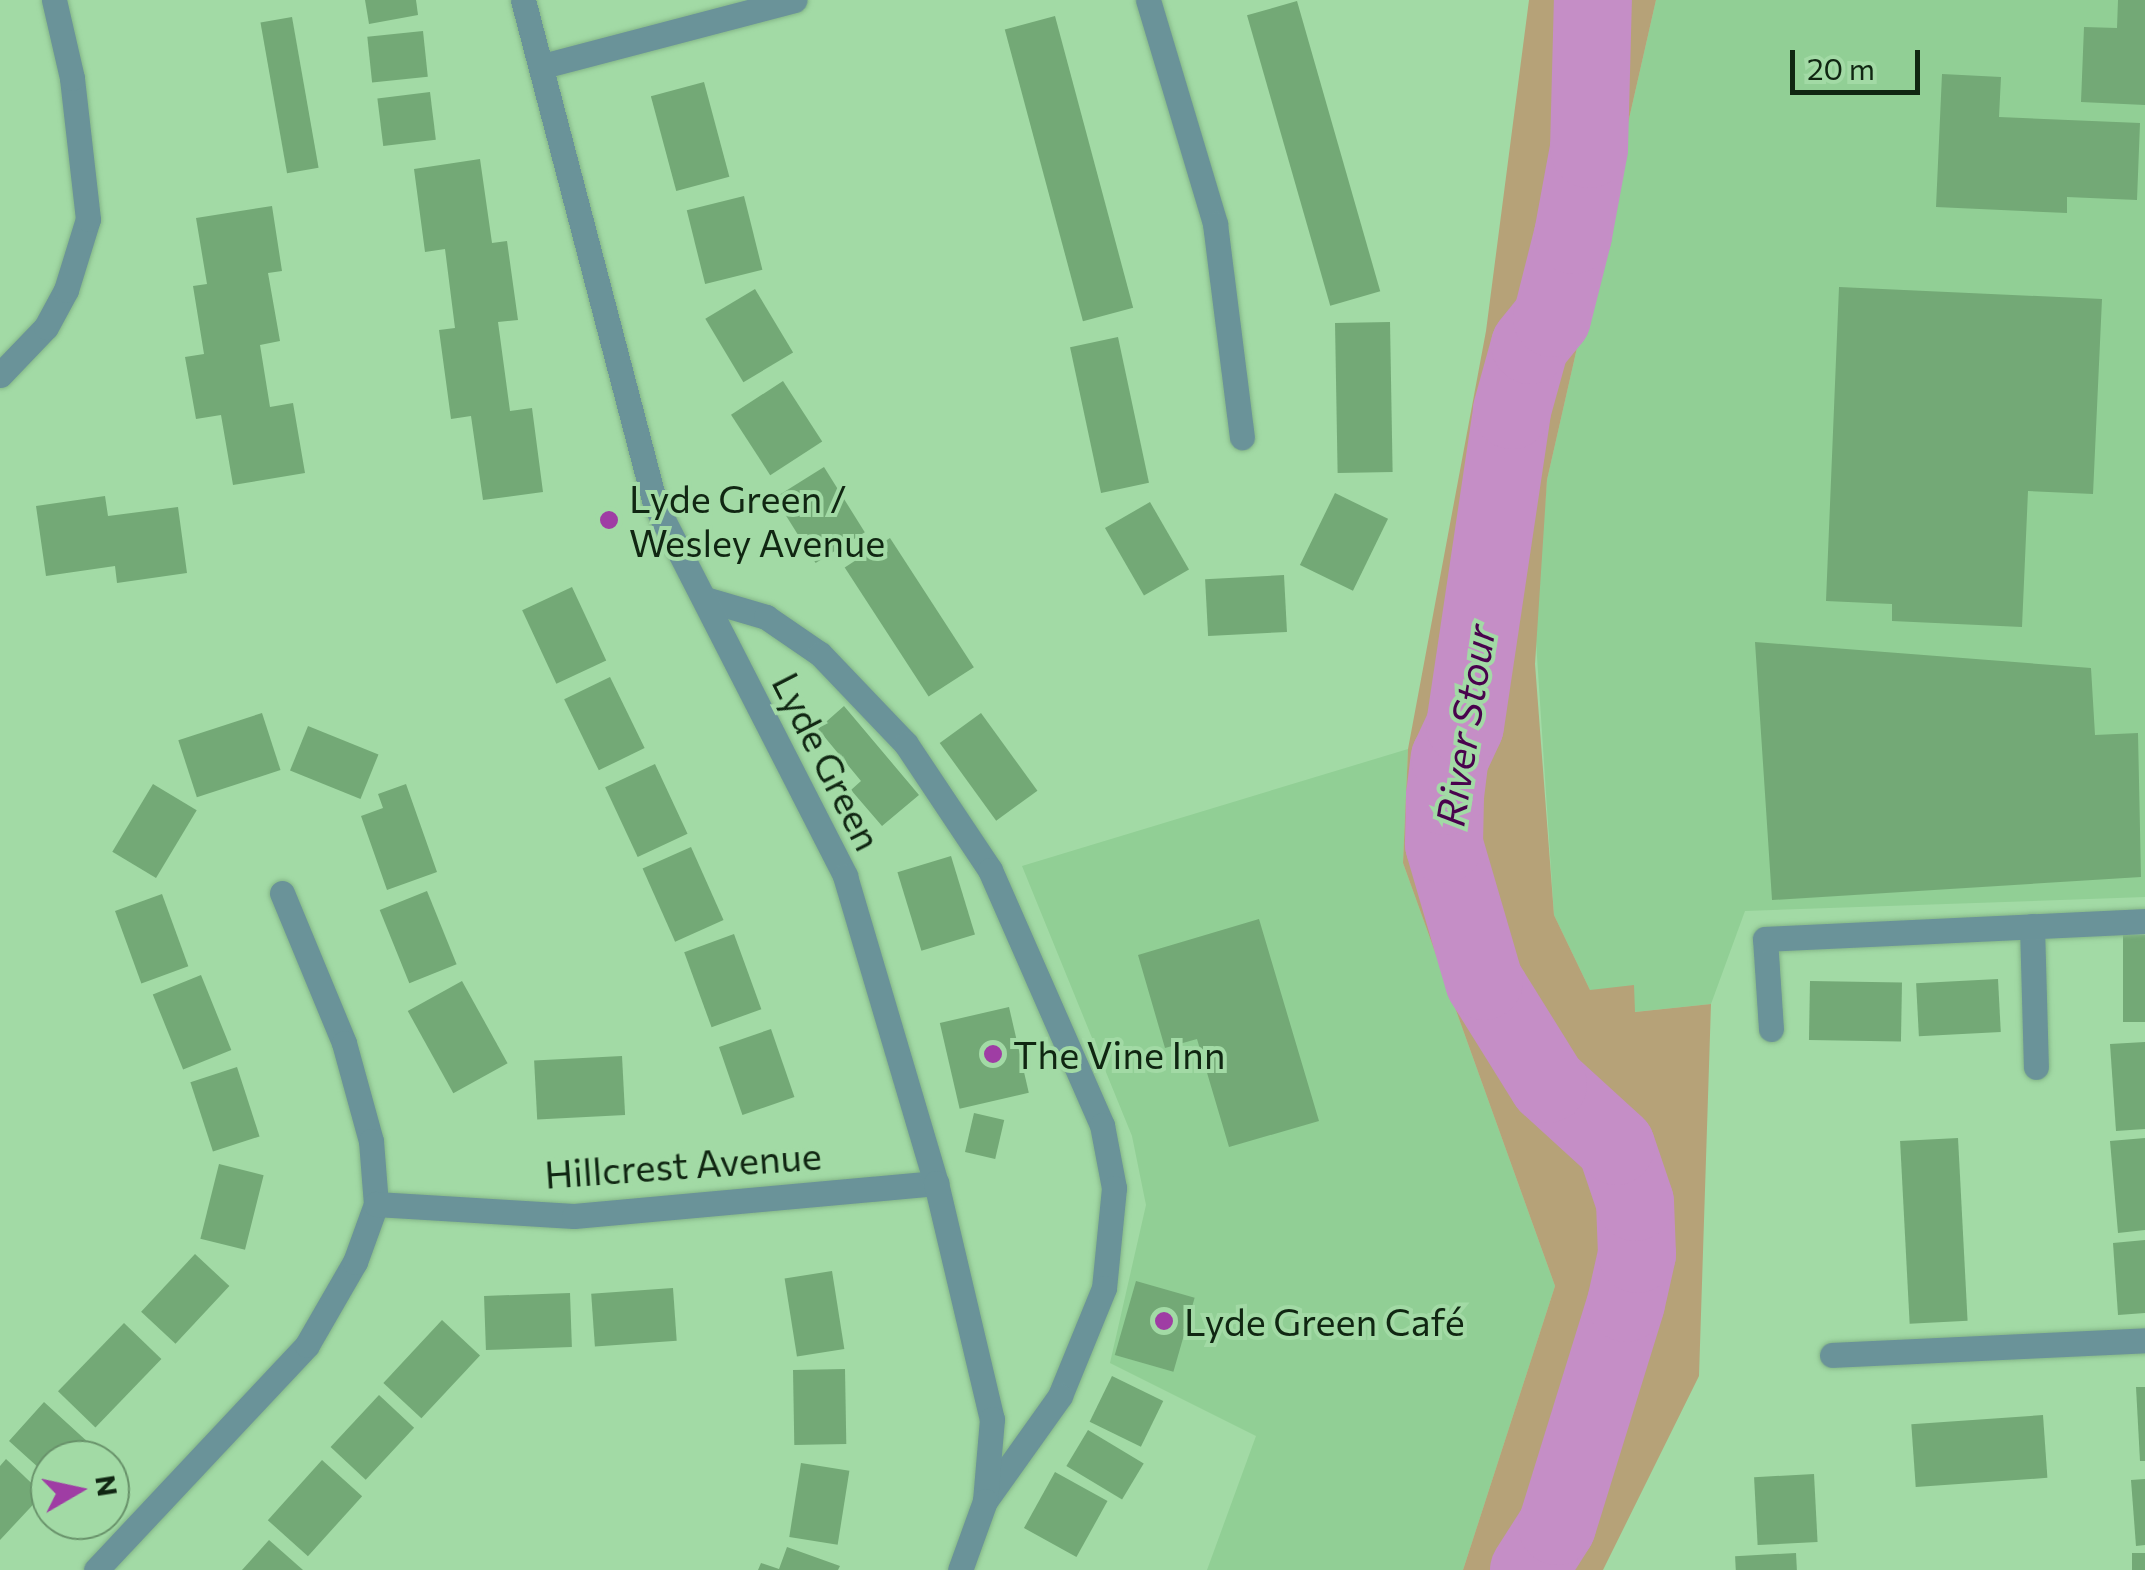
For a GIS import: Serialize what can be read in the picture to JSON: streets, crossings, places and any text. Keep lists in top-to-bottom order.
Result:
{
  "streets": {
    "street": ["Lyde Green", "Hillcrest Avenue"]
  },
  "crossings": [
    ["Lyde Green", "Hillcrest Avenue"]
  ],
  "water": ["River Stour"],
  "places": ["Lyde Green / Wesley Avenue", "The Vine Inn", "Lyde Green Café"],
  "scale_bar": "20 m",
  "north": "right"
}
